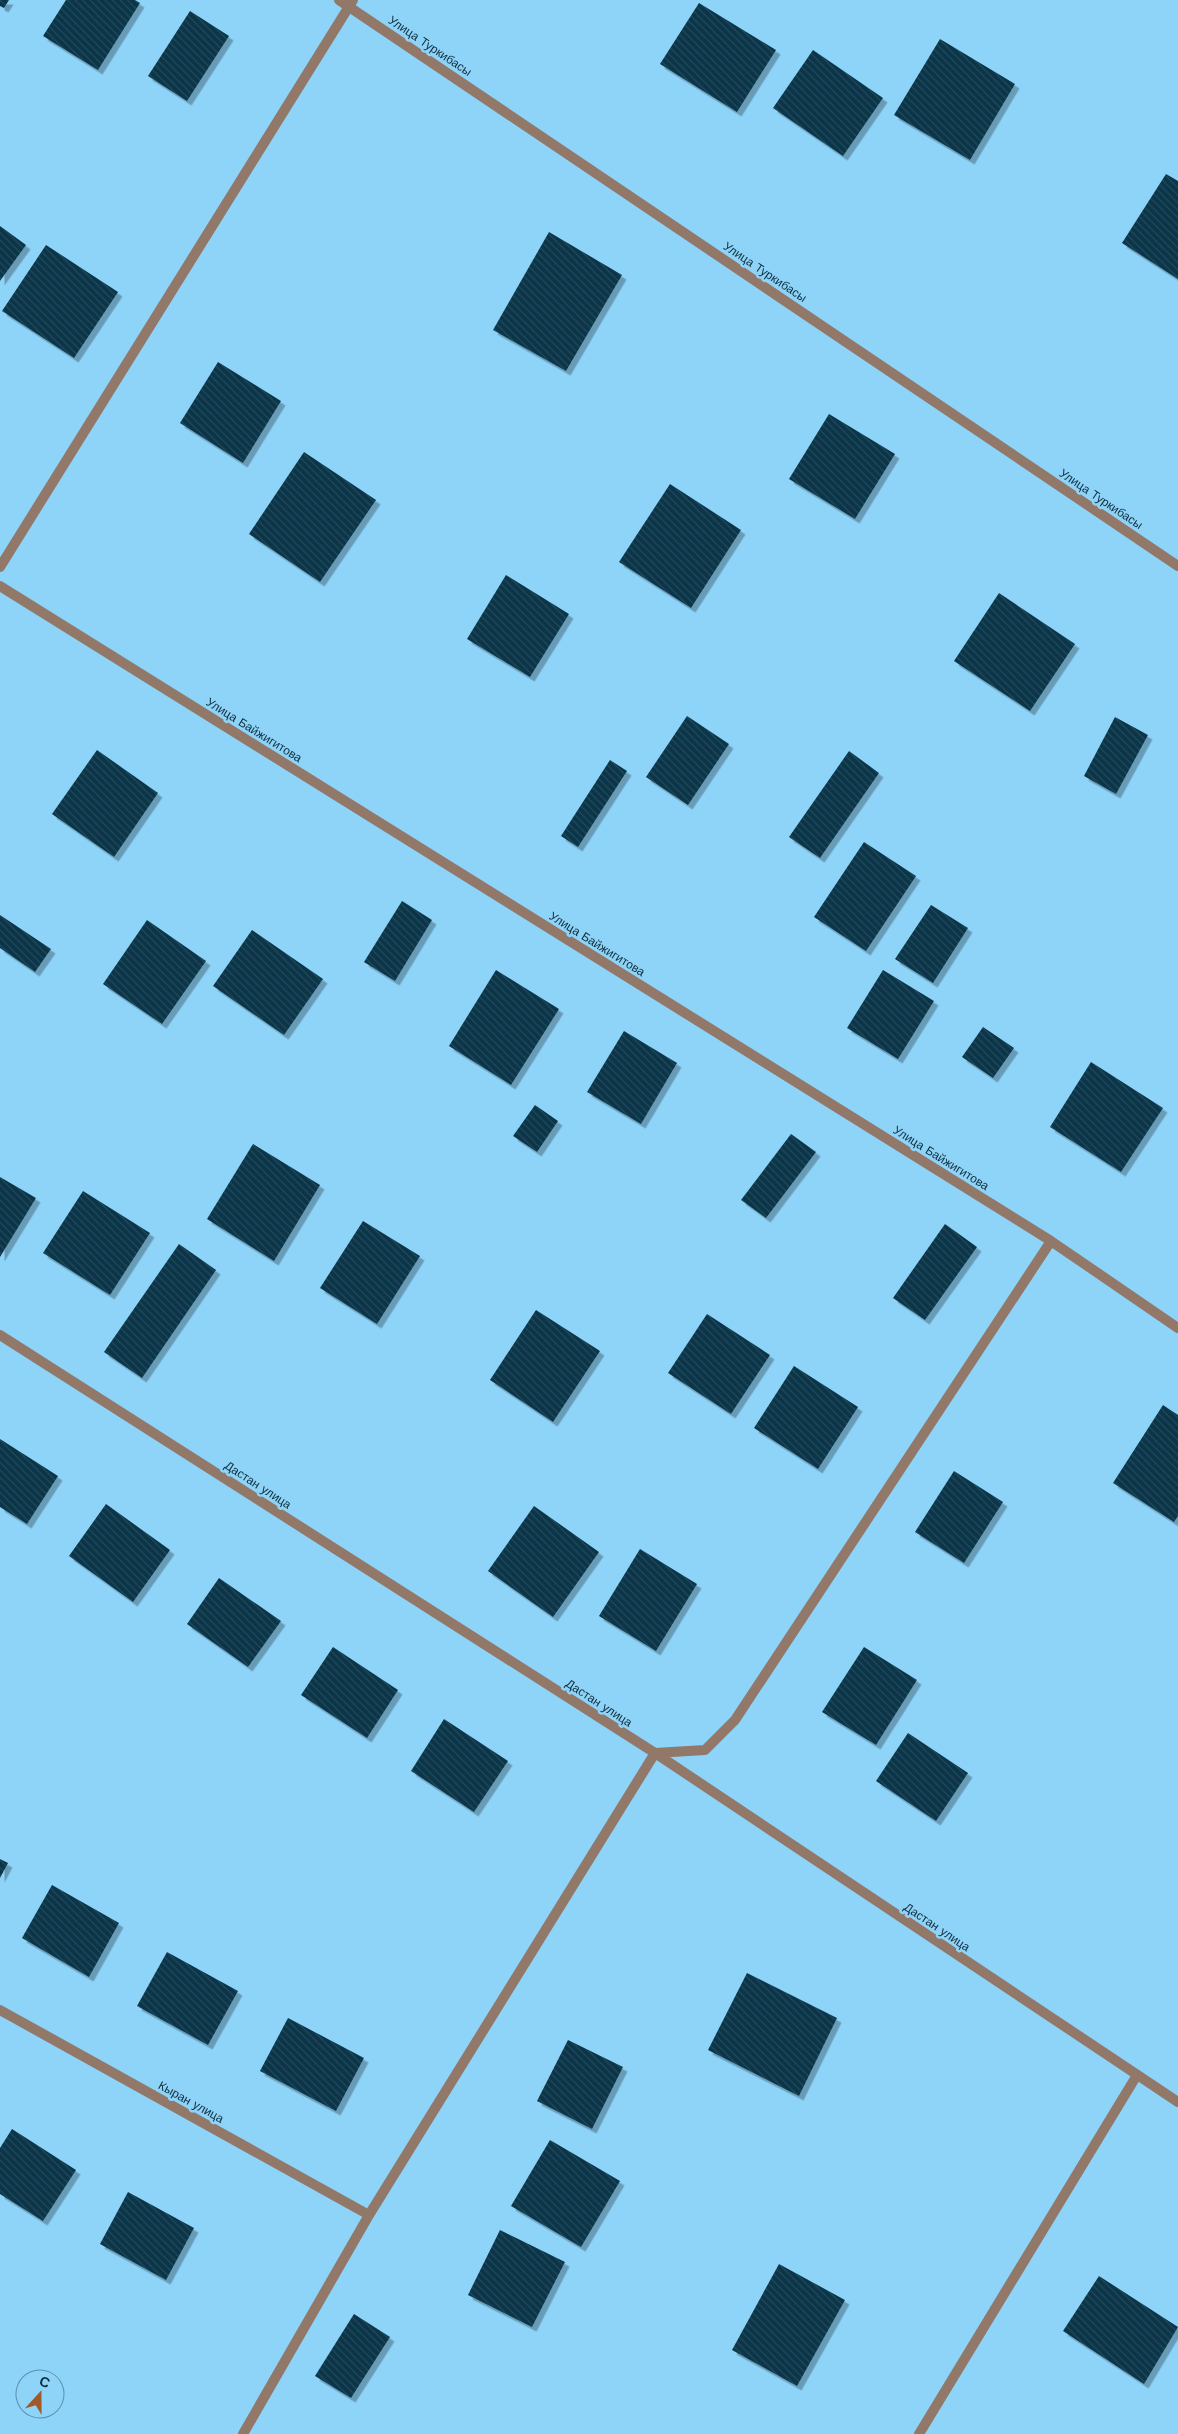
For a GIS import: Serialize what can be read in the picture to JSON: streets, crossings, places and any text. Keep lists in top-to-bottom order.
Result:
{
  "streets": {
    "street": [
      "Улица Туркибасы",
      "Улица Байжигитова",
      "Дастан улица",
      "Кыран улица"
    ]
  },
  "north": "top"
}
